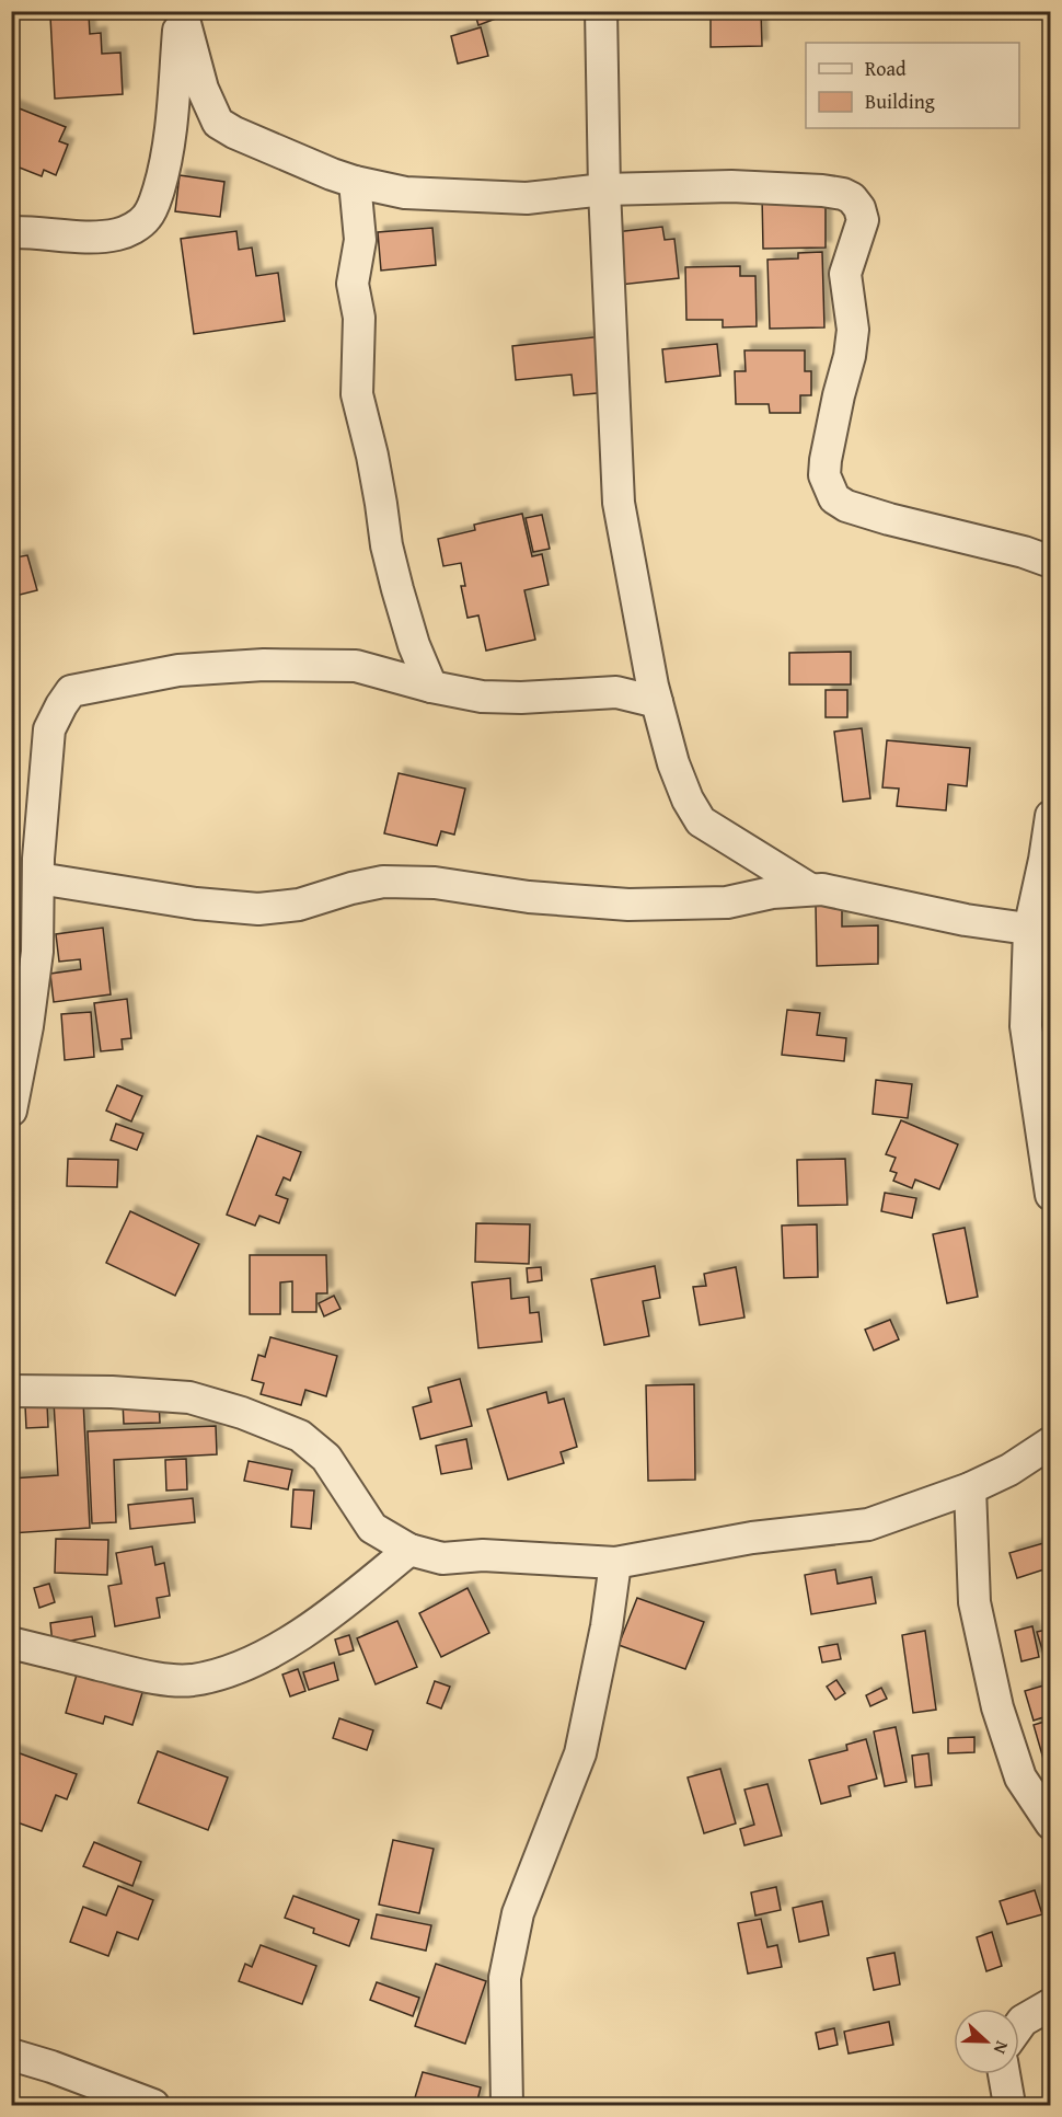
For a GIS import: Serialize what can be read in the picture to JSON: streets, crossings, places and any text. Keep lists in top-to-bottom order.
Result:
{
  "legend": ["Road", "Building"],
  "north": "right"
}
